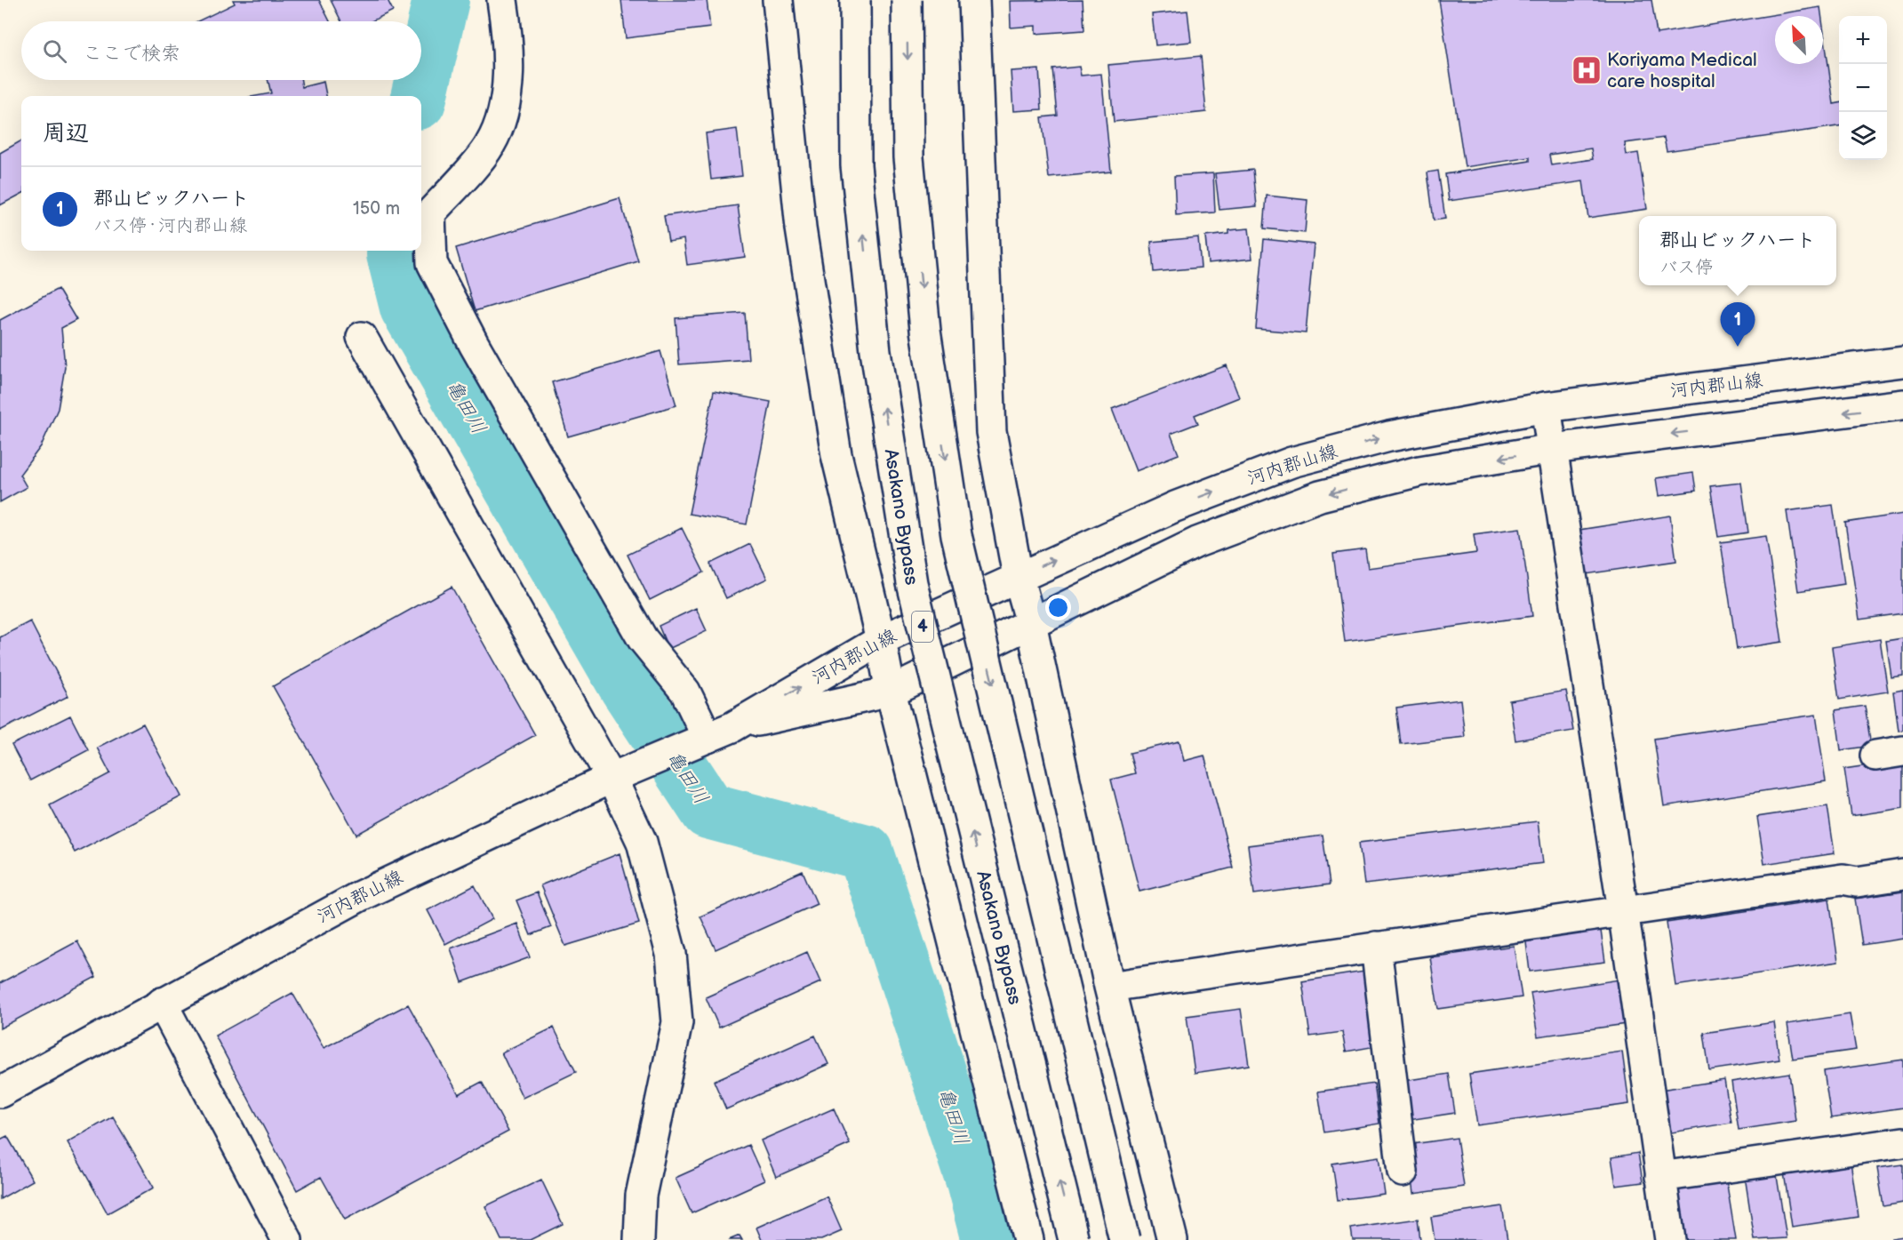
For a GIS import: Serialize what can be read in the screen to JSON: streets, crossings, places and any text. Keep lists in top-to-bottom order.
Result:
{
  "streets": {
    "main road": ["河内郡山線", "Asakano Bypass", "4"]
  },
  "water": ["亀田川"],
  "places": {
    "hospital": ["Koriyama Medical care hospital"]
  },
  "north": "top left",
  "page": {
    "map_buttons": ["+", "−"],
    "search": "ここで検索",
    "heading": "周辺",
    "list": [
      {
        "mark": "1",
        "name": "郡山ビックハート",
        "note": "バス停 · 河内郡山線",
        "value": "150 m"
      }
    ],
    "popup": ["郡山ビックハート", "バス停"],
    "pins": "1"
  }
}
